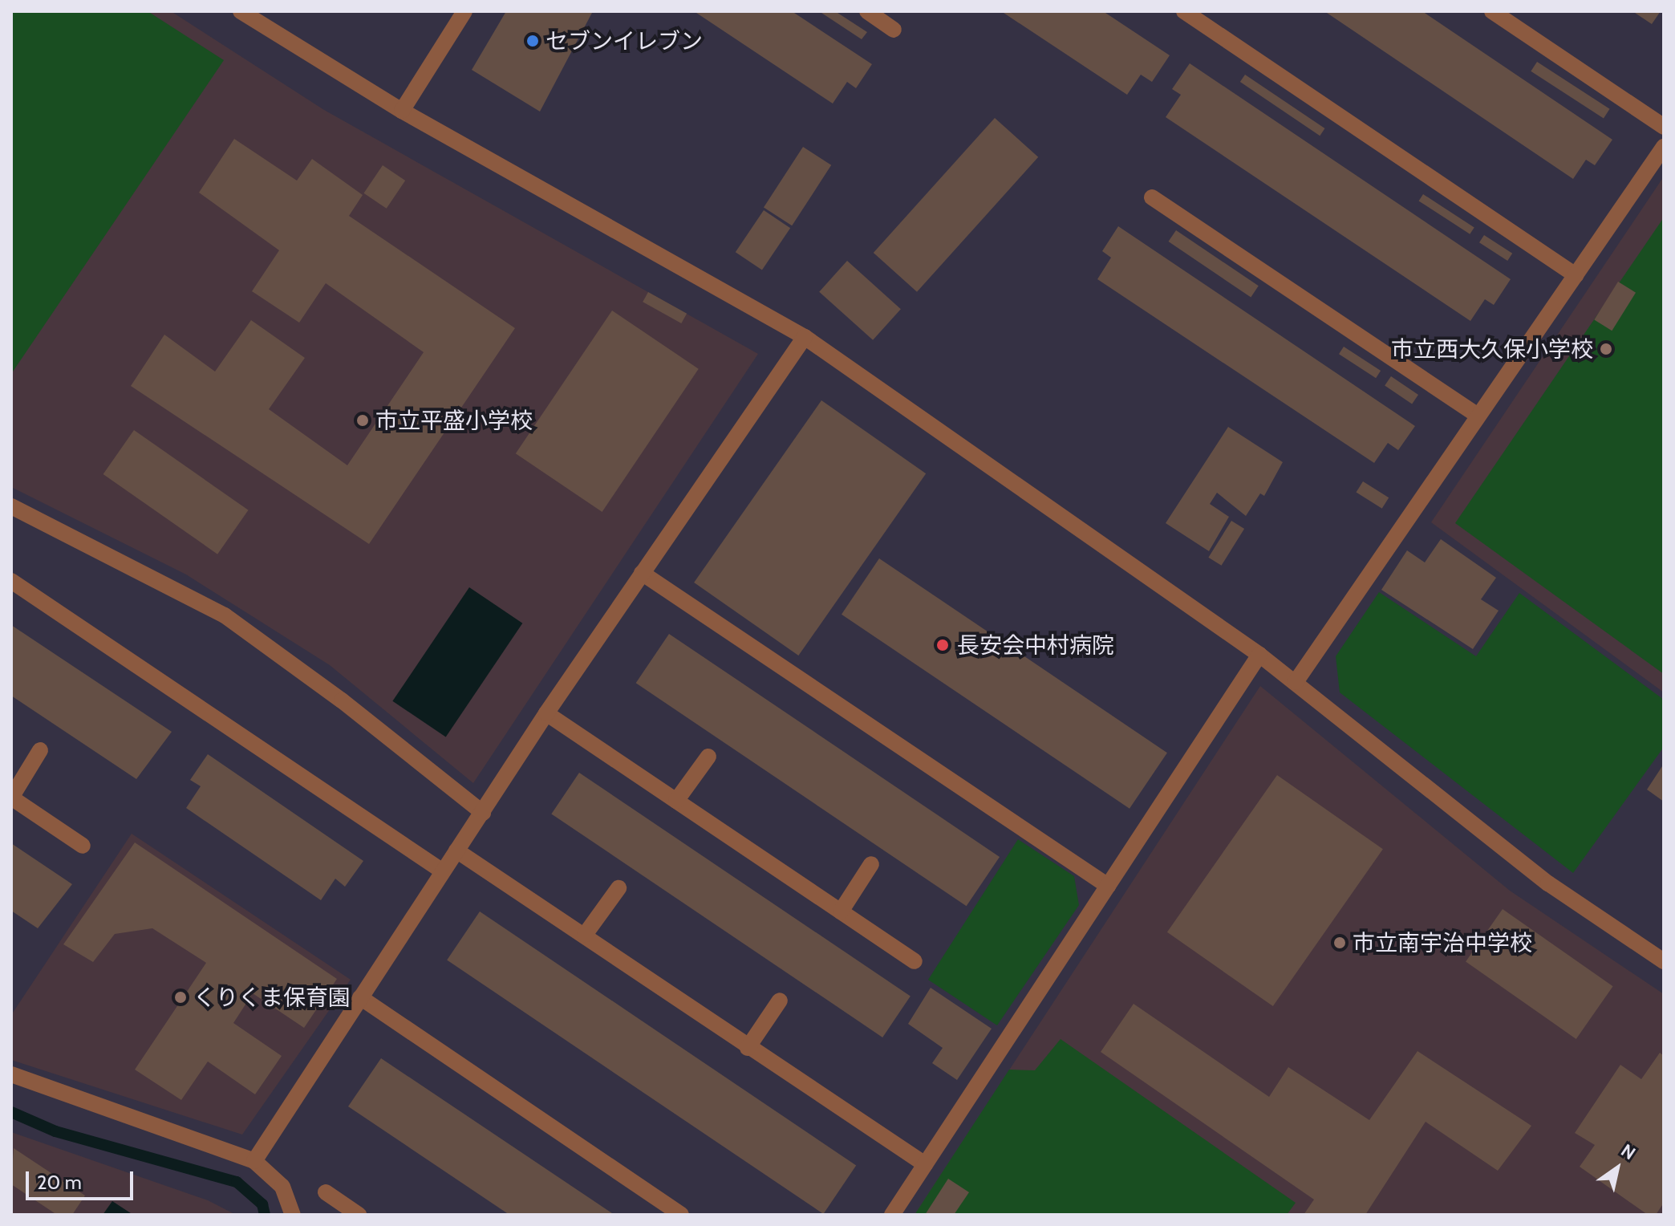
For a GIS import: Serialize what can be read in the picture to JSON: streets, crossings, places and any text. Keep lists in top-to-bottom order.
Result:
{
  "places": [
    "セブンイレブン",
    "市立西大久保小学校",
    "市立平盛小学校",
    "長安会中村病院",
    "市立南宇治中学校",
    "くりくま保育園"
  ],
  "scale_bar": "20 m",
  "north": "top right"
}
